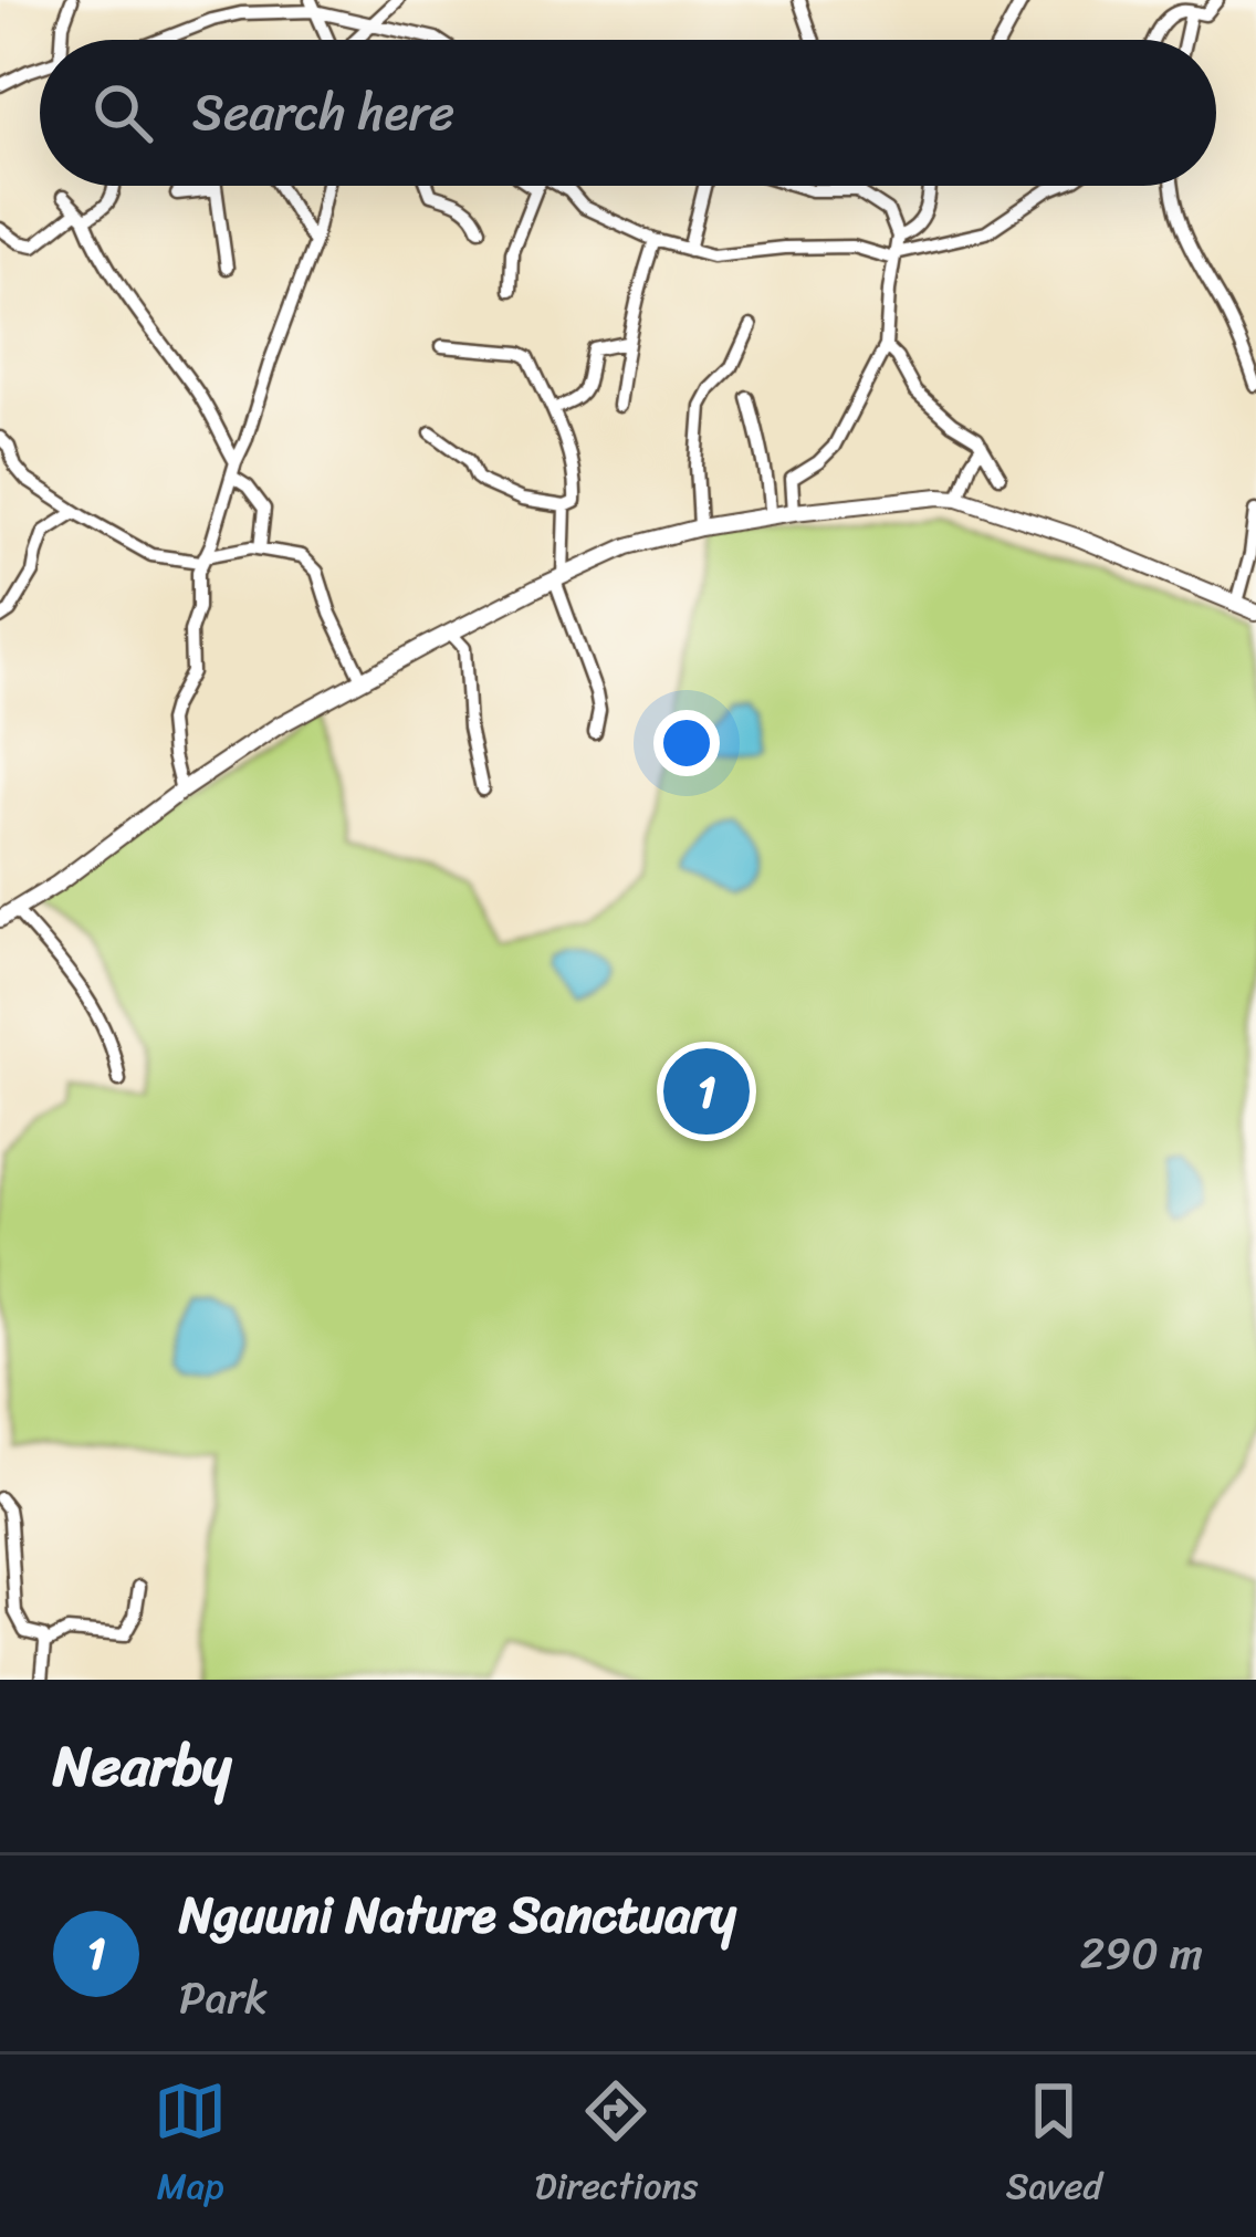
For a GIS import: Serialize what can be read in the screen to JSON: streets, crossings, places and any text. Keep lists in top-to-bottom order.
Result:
{
  "page": {
    "search": "Search here",
    "pins": "1",
    "heading": "Nearby",
    "list": [
      {
        "mark": "1",
        "name": "Nguuni Nature Sanctuary",
        "note": "Park",
        "value": "290 m"
      }
    ],
    "nav": ["Map", "Directions", "Saved"]
  }
}
